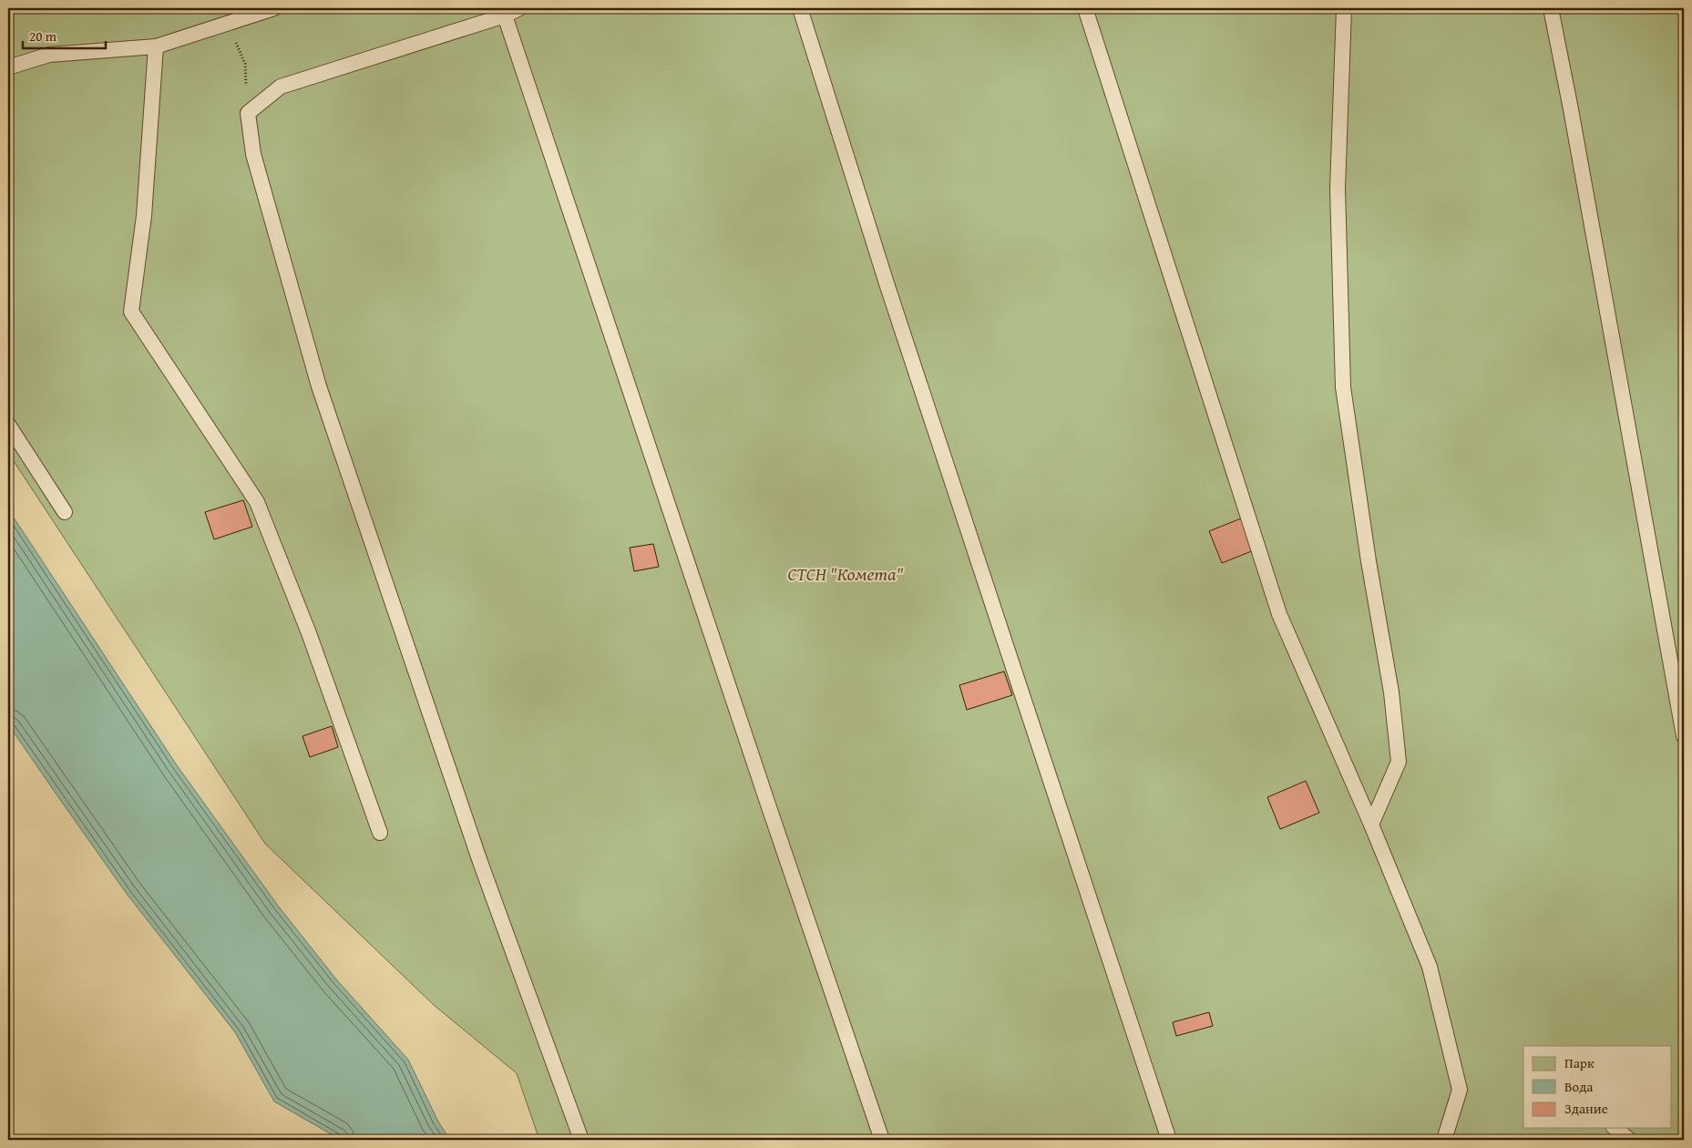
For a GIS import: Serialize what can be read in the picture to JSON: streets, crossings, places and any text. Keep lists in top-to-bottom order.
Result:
{
  "parks": ["СТСН \"Комета\""],
  "legend": ["Парк", "Вода", "Здание"],
  "scale_bar": "20 m"
}
